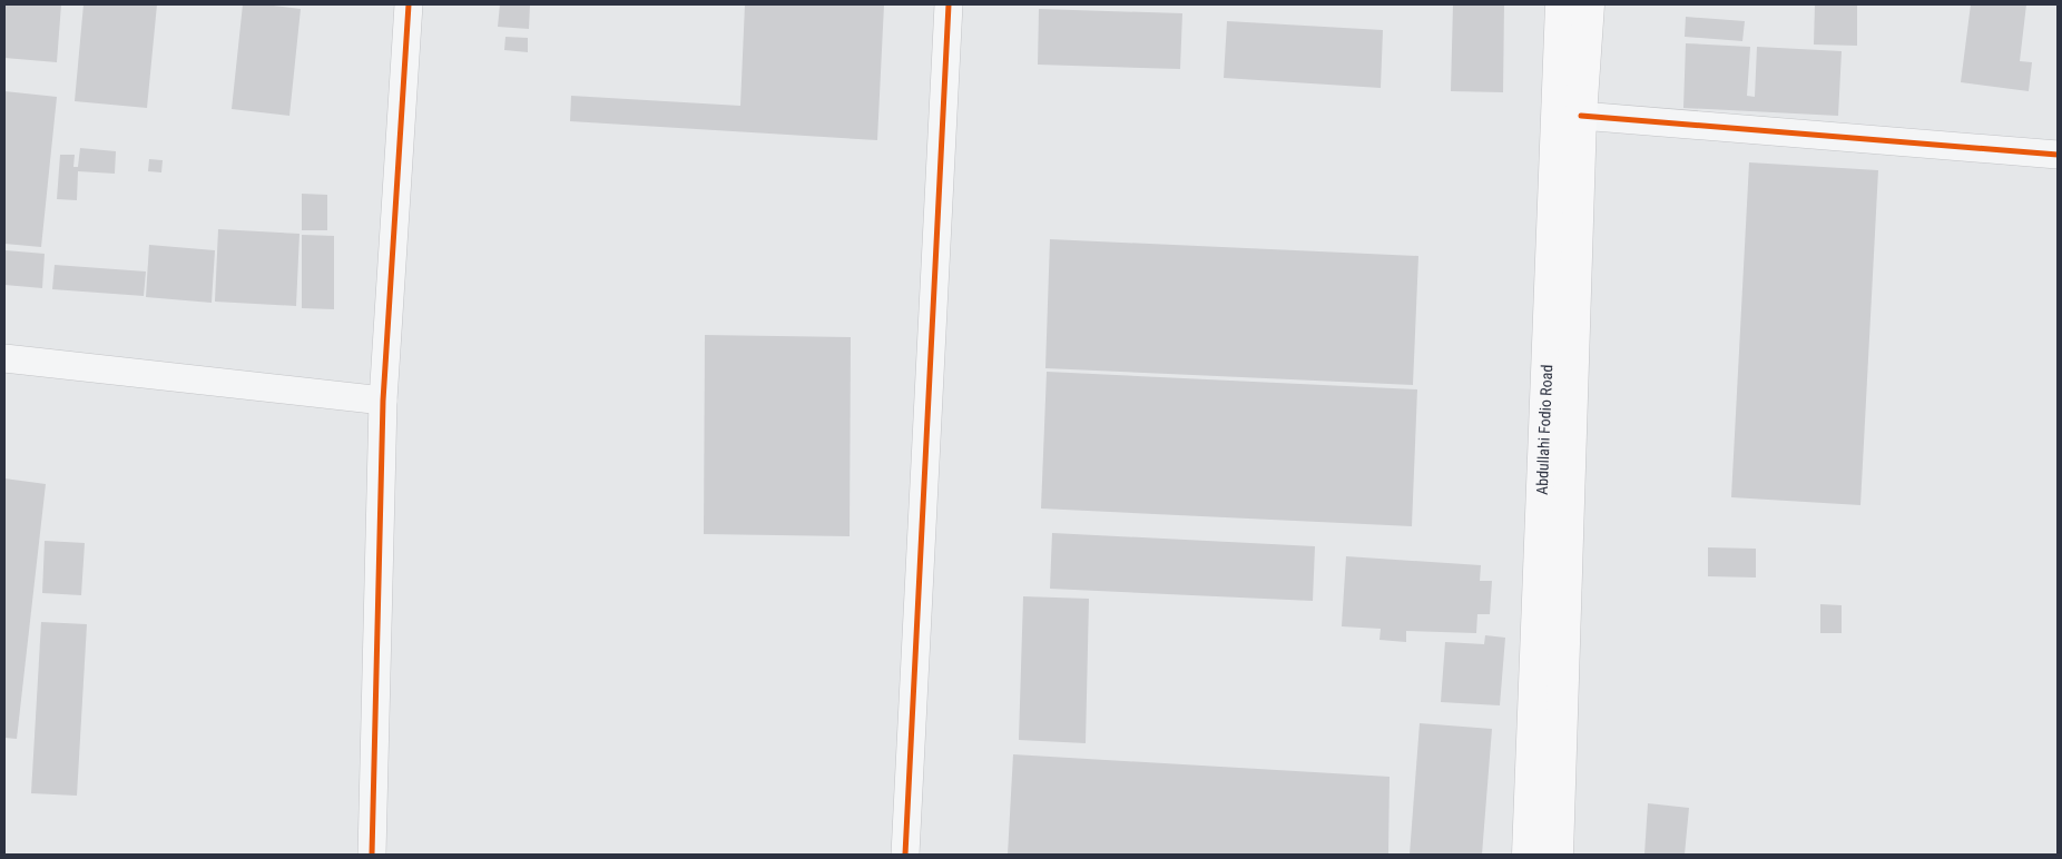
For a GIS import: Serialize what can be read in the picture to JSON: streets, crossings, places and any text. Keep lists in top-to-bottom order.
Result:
{
  "streets": {
    "main road": ["Abdullahi Fodio Road"]
  }
}
